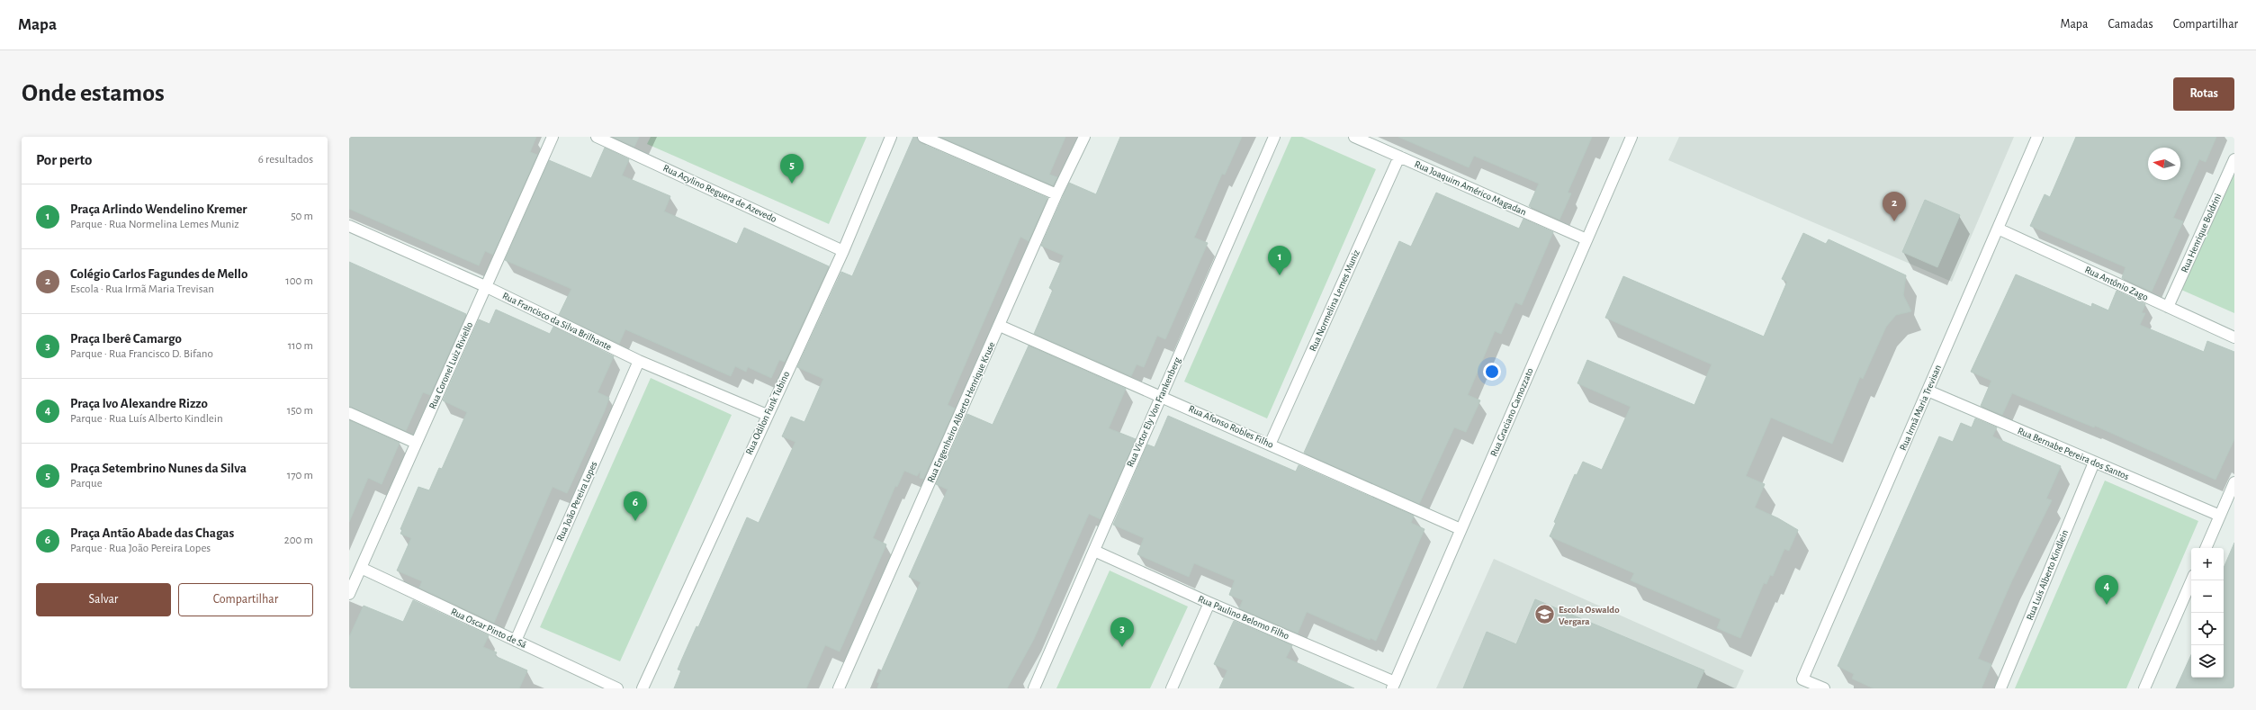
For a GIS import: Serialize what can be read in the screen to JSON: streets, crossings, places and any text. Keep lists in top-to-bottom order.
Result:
{
  "streets": {
    "street": [
      "Rua Joaquim Américo Magadan",
      "Rua Acylino Reguera de Azevedo",
      "Rua Henrique Boldrini",
      "Rua Antônio Zago",
      "Rua Normelina Lemes Muniz",
      "Rua Francisco da Silva Brilhante",
      "Rua Coronel Luiz Riviello",
      "Rua Irmã Maria Trevisan",
      "Rua Engenheiro Alberto Henrique Kruse",
      "Rua Victor Ely Von Frankenberg",
      "Rua Graciano Camozzato",
      "Rua Odilon Funk Tubino",
      "Rua Afonso Robles Filho",
      "Rua Bernabe Pereira dos Santos",
      "Rua João Pereira Lopes",
      "Rua Luís Alberto Kindlein",
      "Rua Paulino Belomo Filho",
      "Rua Oscar Pinto de Sá"
    ]
  },
  "crossings": [
    ["Rua Joaquim Américo Magadan", "Rua Normelina Lemes Muniz"],
    ["Rua Joaquim Américo Magadan", "Rua Graciano Camozzato"],
    ["Rua Acylino Reguera de Azevedo", "Rua Odilon Funk Tubino"],
    ["Rua Henrique Boldrini", "Rua Antônio Zago"],
    ["Rua Antônio Zago", "Rua Irmã Maria Trevisan"],
    ["Rua Normelina Lemes Muniz", "Rua Afonso Robles Filho"],
    ["Rua Francisco da Silva Brilhante", "Rua Coronel Luiz Riviello"],
    ["Rua Francisco da Silva Brilhante", "Rua Odilon Funk Tubino"],
    ["Rua Francisco da Silva Brilhante", "Rua João Pereira Lopes"],
    ["Rua Coronel Luiz Riviello", "Rua Oscar Pinto de Sá"],
    ["Rua Irmã Maria Trevisan", "Rua Bernabe Pereira dos Santos"],
    ["Rua Engenheiro Alberto Henrique Kruse", "Rua Afonso Robles Filho"],
    ["Rua Victor Ely Von Frankenberg", "Rua Afonso Robles Filho"],
    ["Rua Victor Ely Von Frankenberg", "Rua Paulino Belomo Filho"],
    ["Rua Graciano Camozzato", "Rua Afonso Robles Filho"],
    ["Rua Graciano Camozzato", "Rua Paulino Belomo Filho"],
    ["Rua Bernabe Pereira dos Santos", "Rua Luís Alberto Kindlein"],
    ["Rua João Pereira Lopes", "Rua Oscar Pinto de Sá"]
  ],
  "places": {
    "school or university": ["Escola Oswaldo Vergara"]
  },
  "north": "left",
  "page": {
    "header": "Mapa",
    "nav": ["Mapa", "Camadas", "Compartilhar"],
    "buttons": [
      "Rotas",
      ["Salvar", "Compartilhar"]
    ],
    "title": "Onde estamos",
    "heading": ["Por perto", "6 resultados"],
    "pins": [
      "5",
      "2",
      "1",
      "6",
      "4",
      "3"
    ],
    "list": [
      {
        "mark": "1",
        "name": "Praça Arlindo Wendelino Kremer",
        "note": "Parque · Rua Normelina Lemes Muniz",
        "value": "50 m"
      },
      {
        "mark": "2",
        "name": "Colégio Carlos Fagundes de Mello",
        "note": "Escola · Rua Irmã Maria Trevisan",
        "value": "100 m"
      },
      {
        "mark": "3",
        "name": "Praça Iberê Camargo",
        "note": "Parque · Rua Francisco D. Bifano",
        "value": "110 m"
      },
      {
        "mark": "4",
        "name": "Praça Ivo Alexandre Rizzo",
        "note": "Parque · Rua Luís Alberto Kindlein",
        "value": "150 m"
      },
      {
        "mark": "5",
        "name": "Praça Setembrino Nunes da Silva",
        "note": "Parque",
        "value": "170 m"
      },
      {
        "mark": "6",
        "name": "Praça Antão Abade das Chagas",
        "note": "Parque · Rua João Pereira Lopes",
        "value": "200 m"
      }
    ],
    "map_buttons": ["+", "−"]
  }
}
